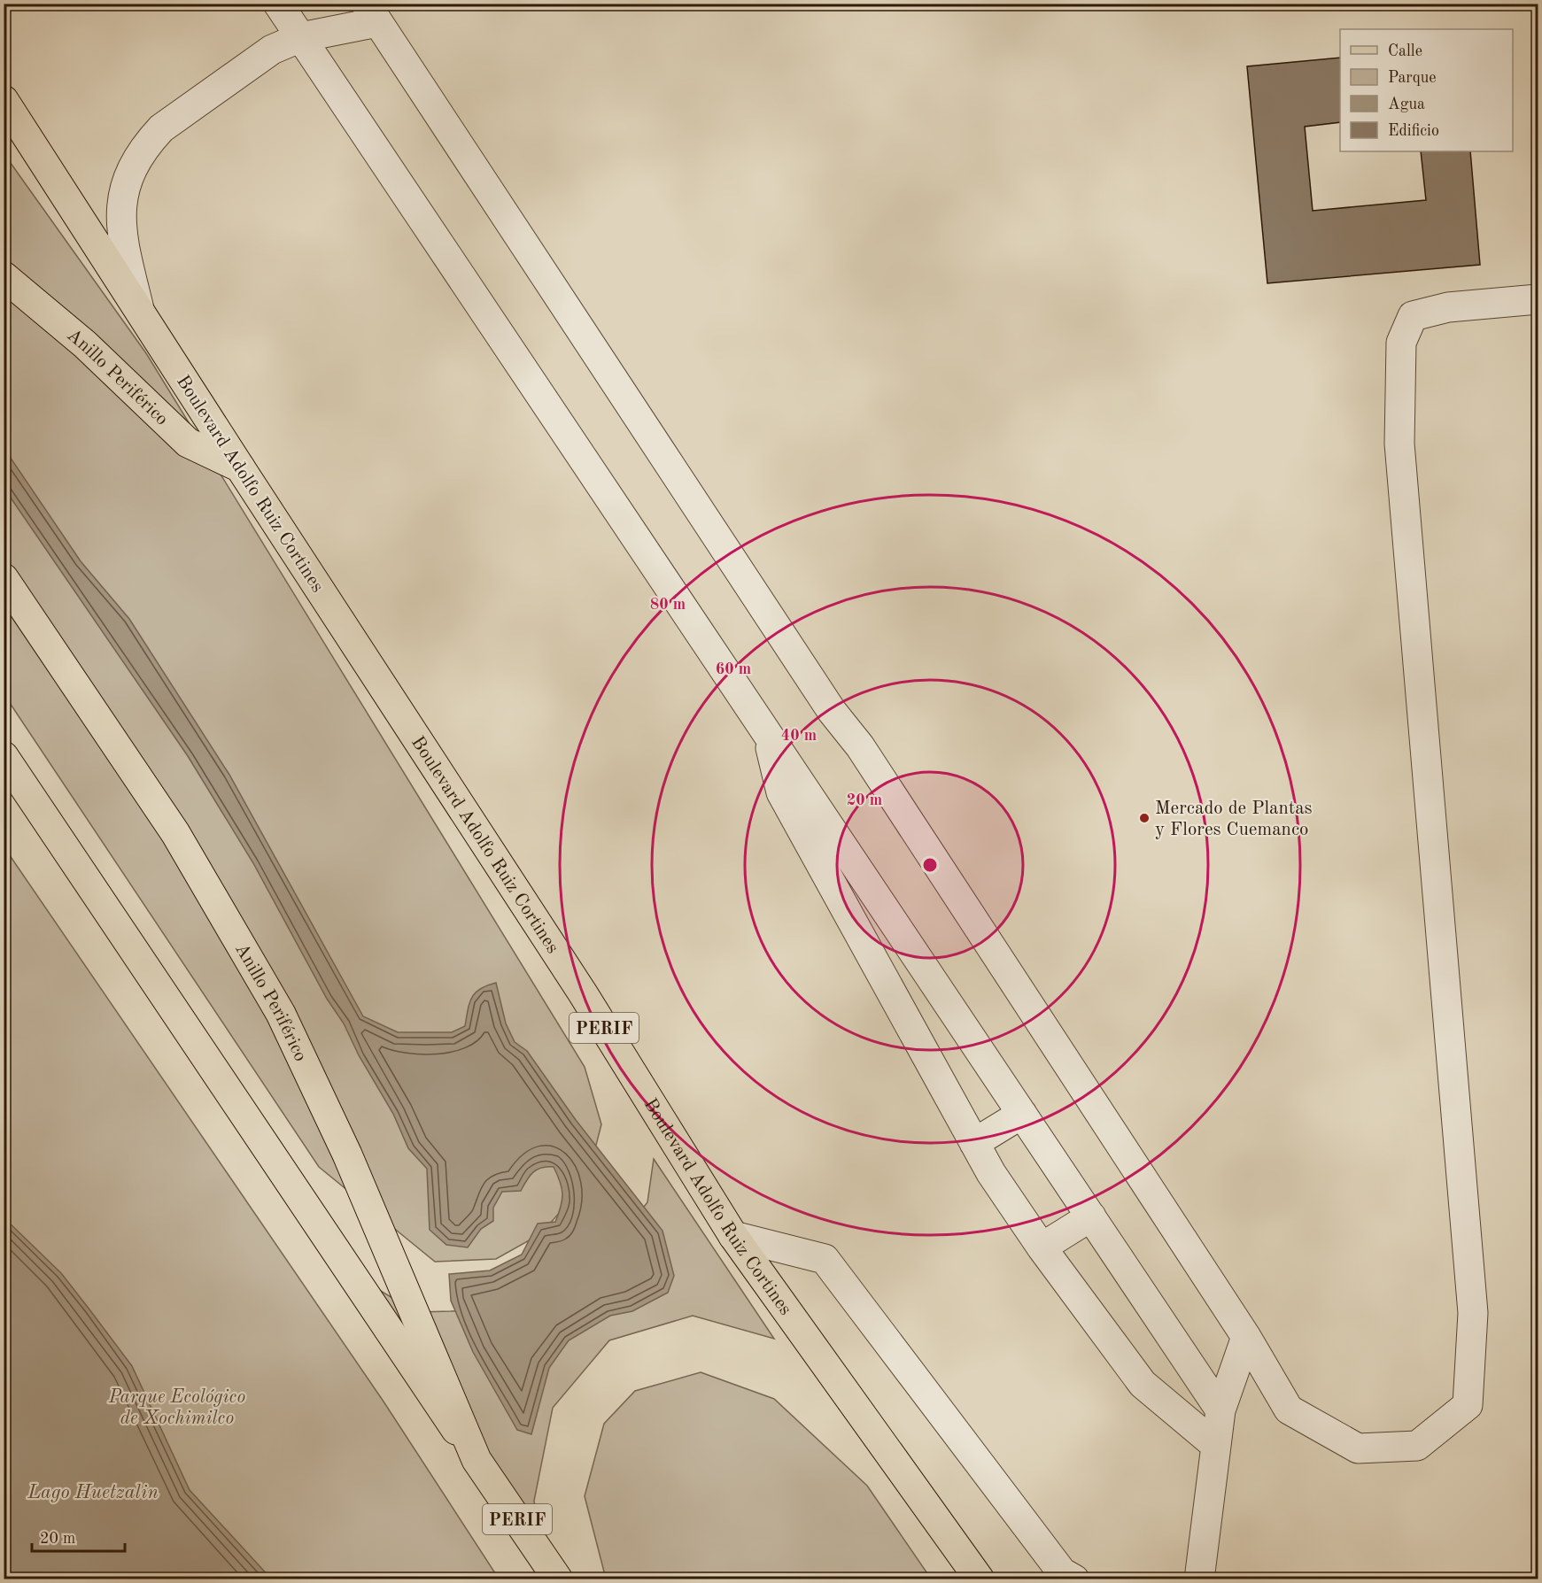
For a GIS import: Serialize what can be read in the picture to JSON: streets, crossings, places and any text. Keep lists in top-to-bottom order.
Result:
{
  "streets": {
    "main road": ["Anillo Periférico", "Boulevard Adolfo Ruiz Cortines", "PERIF"]
  },
  "crossings": [
    ["Anillo Periférico", "Boulevard Adolfo Ruiz Cortines"],
    ["Anillo Periférico", "PERIF"]
  ],
  "water": ["Lago Huetzalin"],
  "parks": ["Parque Ecológico de Xochimilco"],
  "places": ["Mercado de Plantas y Flores Cuemanco"],
  "legend": [
    "Calle",
    "Parque",
    "Agua",
    "Edificio"
  ],
  "scale_bar": "20 m",
  "rings": [
    "80 m",
    "60 m",
    "40 m",
    "20 m"
  ]
}
